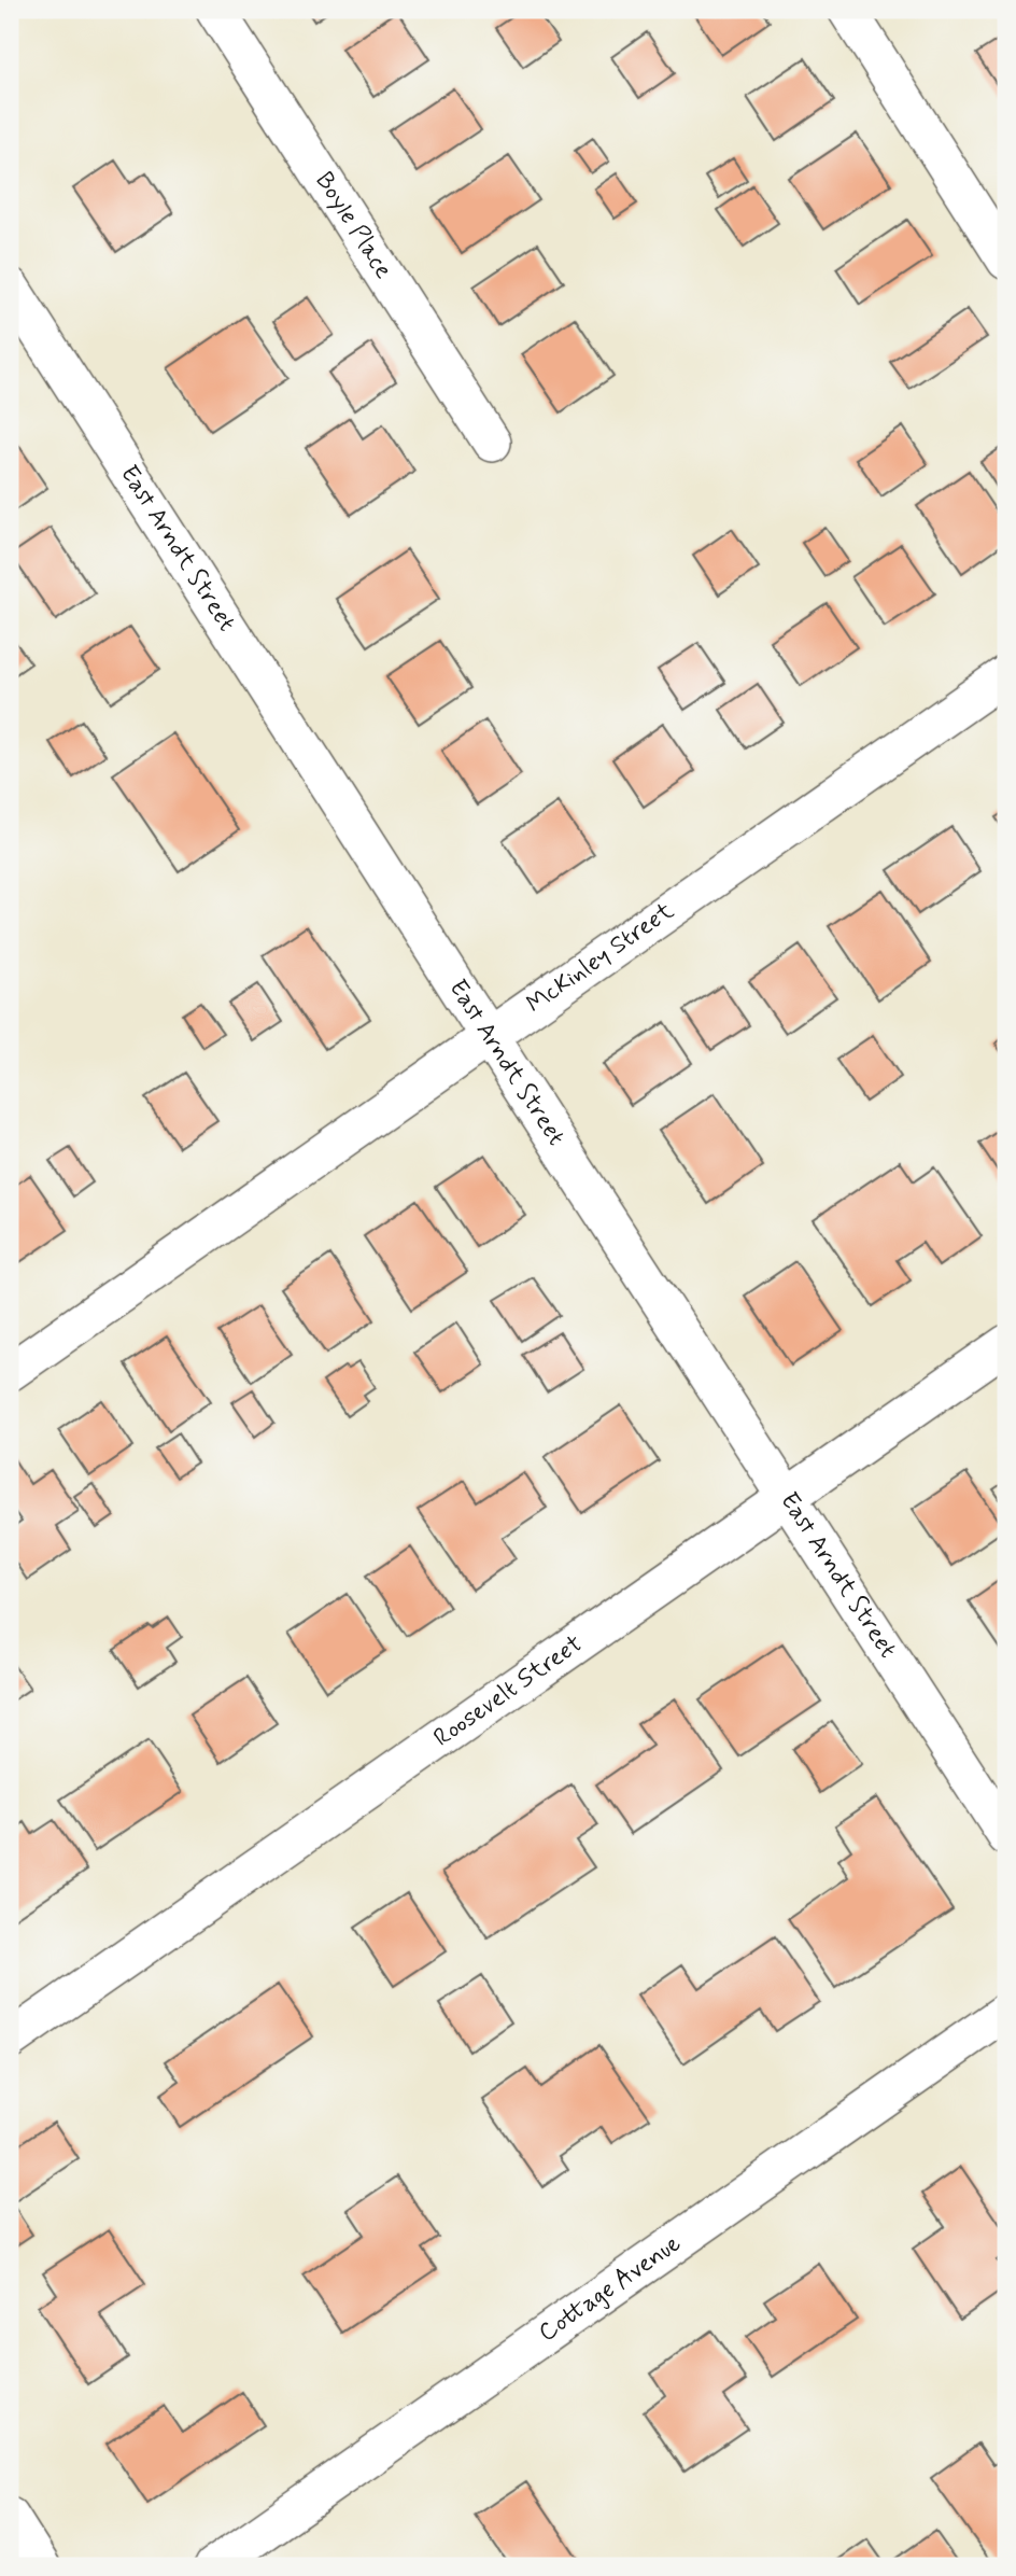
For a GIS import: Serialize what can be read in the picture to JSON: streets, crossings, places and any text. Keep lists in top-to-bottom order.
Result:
{
  "streets": {
    "street": [
      "Boyle Place",
      "East Arndt Street",
      "McKinley Street",
      "Roosevelt Street",
      "Cottage Avenue"
    ]
  },
  "crossings": [
    ["East Arndt Street", "McKinley Street"],
    ["East Arndt Street", "Roosevelt Street"]
  ]
}
